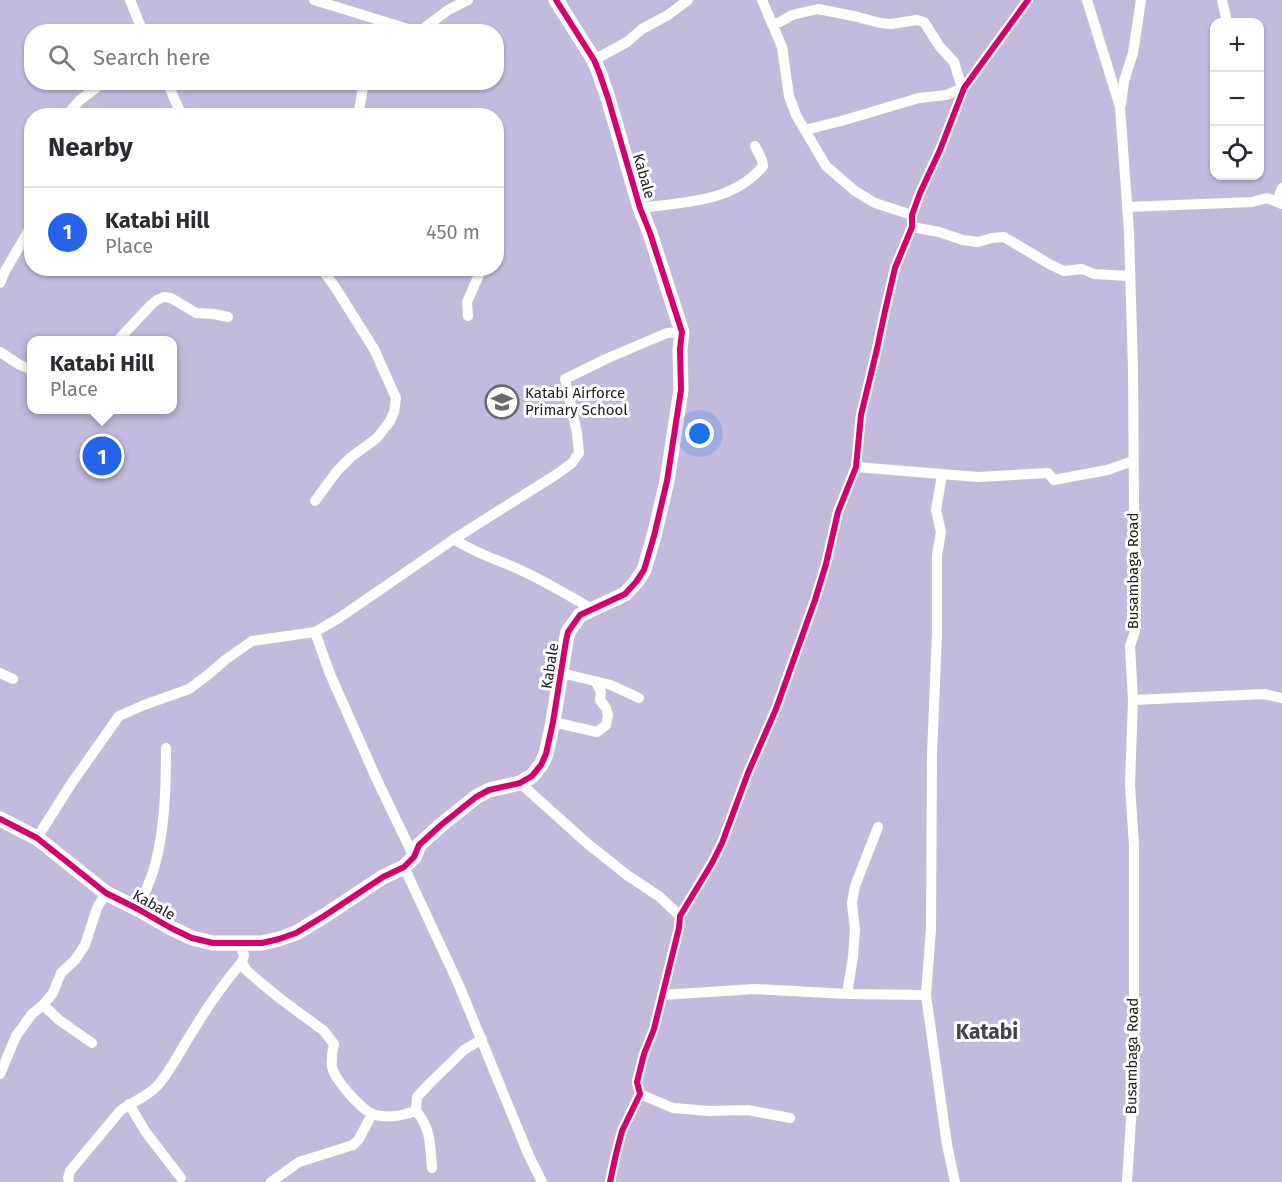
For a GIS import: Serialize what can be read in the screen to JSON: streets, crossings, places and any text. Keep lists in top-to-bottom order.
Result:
{
  "streets": {
    "street": ["Kabale", "Busambaga Road"]
  },
  "districts": ["Katabi"],
  "places": {
    "school or university": ["Katabi Airforce Primary School"]
  },
  "page": {
    "map_buttons": ["+", "−"],
    "search": "Search here",
    "heading": "Nearby",
    "list": [
      {
        "mark": "1",
        "name": "Katabi Hill",
        "note": "Place",
        "value": "450 m"
      }
    ],
    "popup": ["Katabi Hill", "Place"],
    "pins": "1"
  }
}
